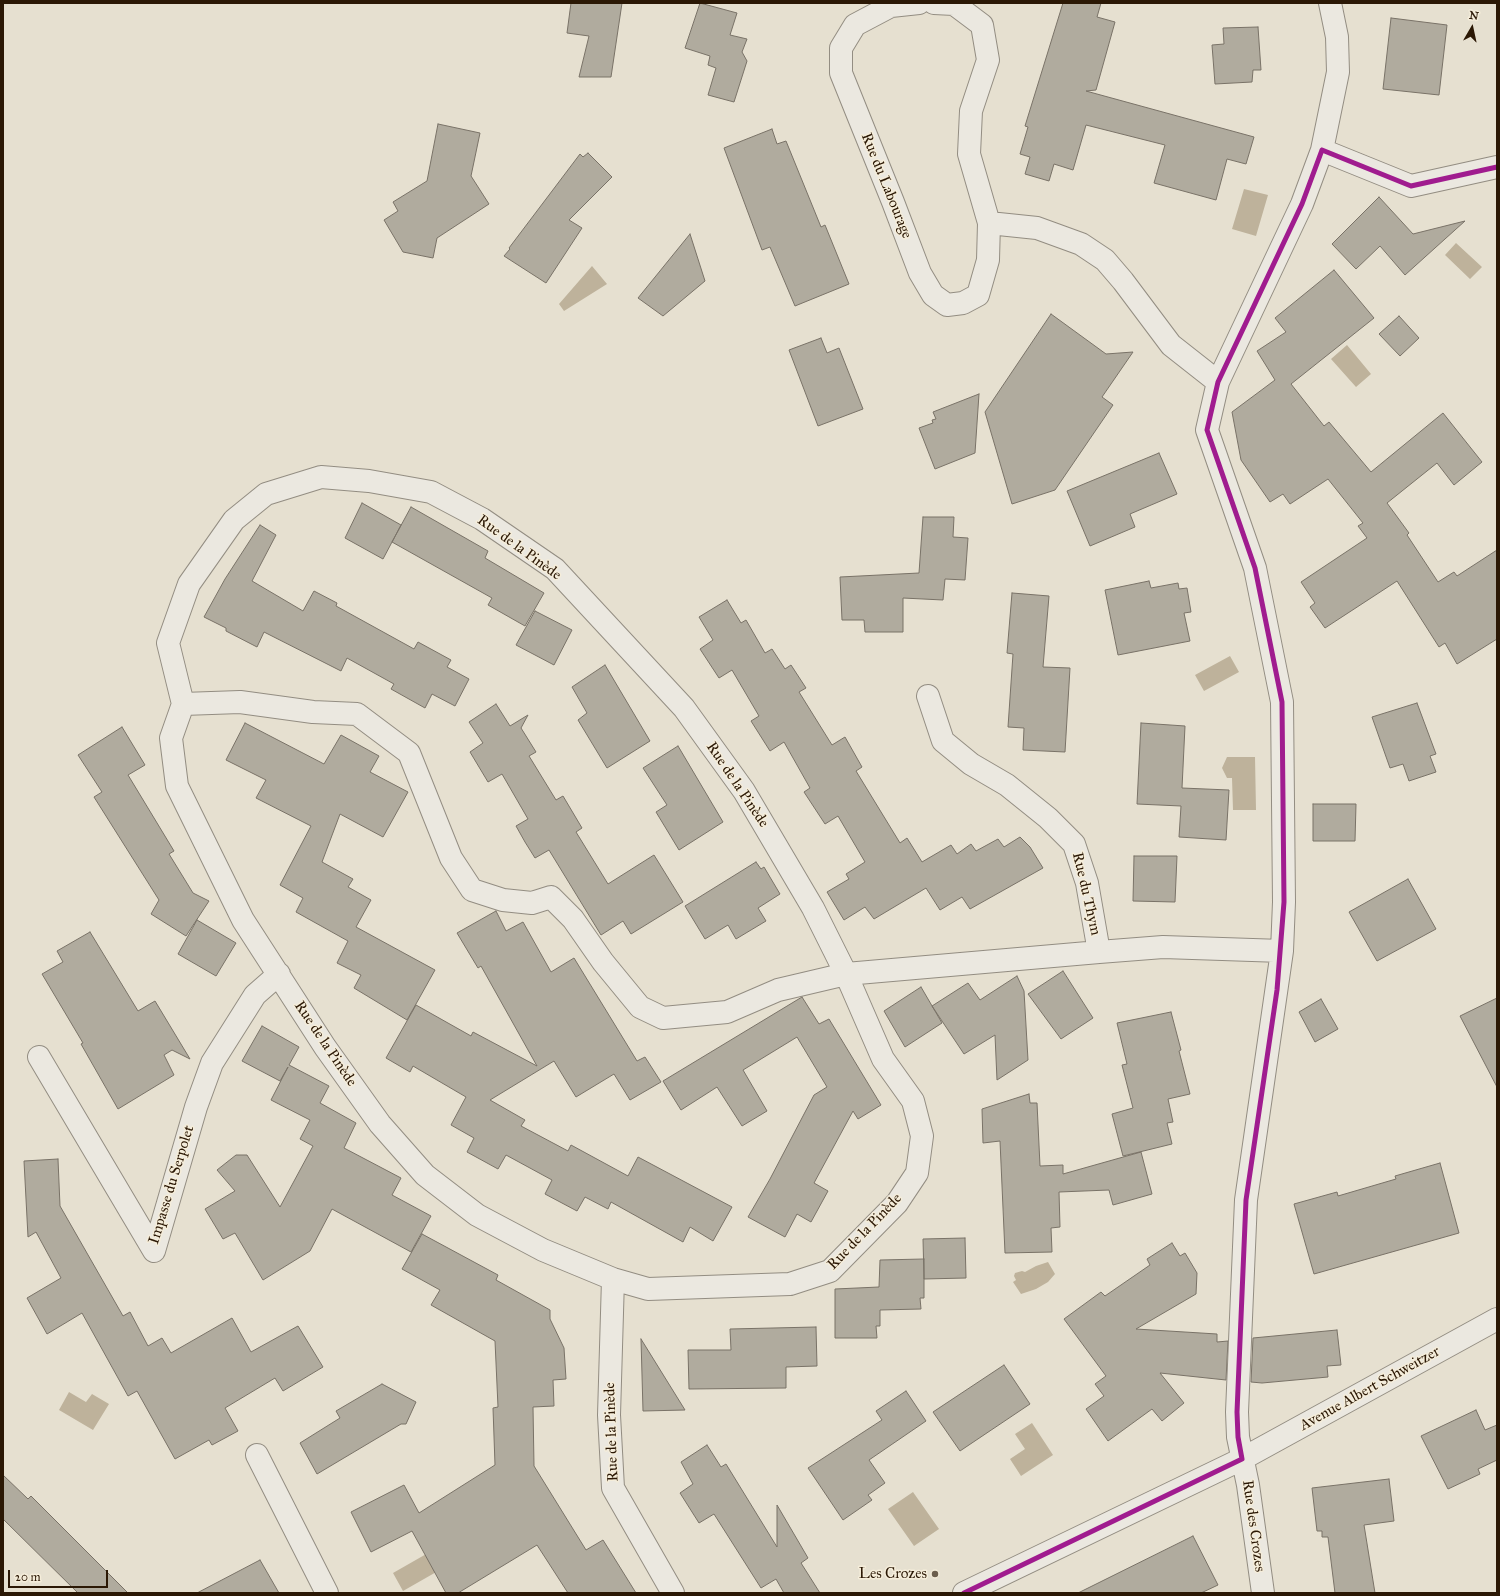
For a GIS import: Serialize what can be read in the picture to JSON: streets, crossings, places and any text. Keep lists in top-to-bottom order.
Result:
{
  "streets": {
    "street": [
      "Rue du Labourage",
      "Rue de la Pinède",
      "Rue du Thym",
      "Impasse du Serpolet",
      "Avenue Albert Schweitzer",
      "Rue des Crozes"
    ]
  },
  "crossings": [
    ["Rue de la Pinède", "Impasse du Serpolet"],
    ["Rue du Thym", "Rue des Crozes"],
    ["Avenue Albert Schweitzer", "Rue des Crozes"]
  ],
  "places": ["Les Crozes"],
  "scale_bar": "20 m",
  "north": "top"
}
